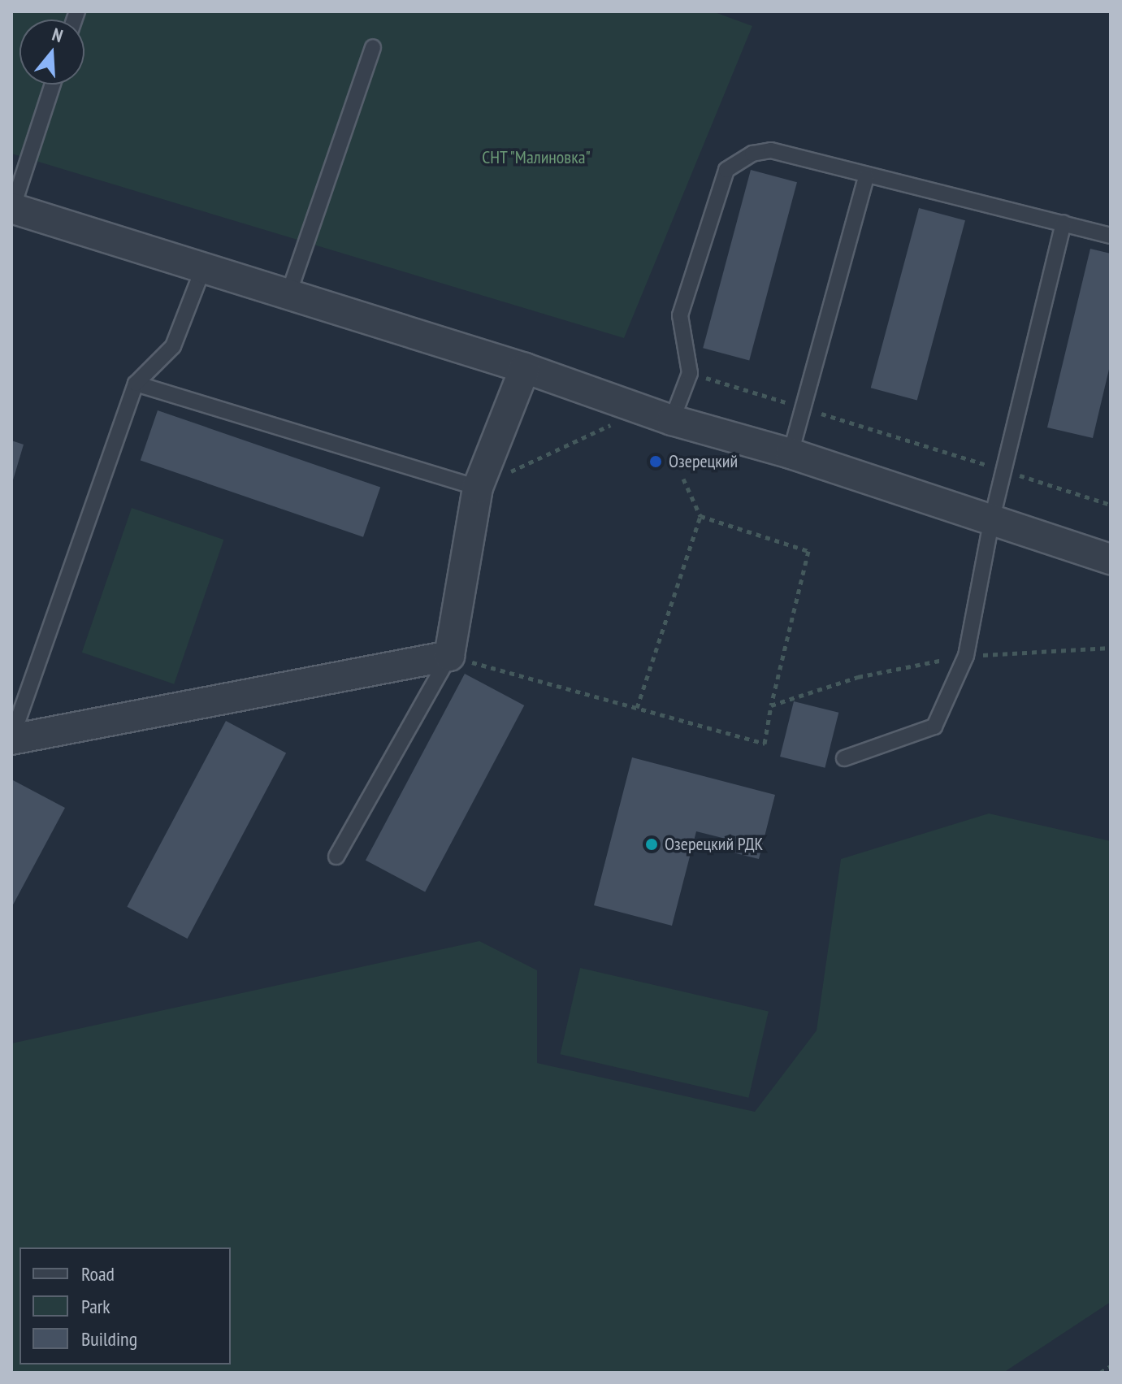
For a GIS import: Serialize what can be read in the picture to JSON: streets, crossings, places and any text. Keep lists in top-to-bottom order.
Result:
{
  "parks": ["СНТ \"Малиновка\""],
  "places": ["Озерецкий", "Озерецкий РДК"],
  "legend": ["Road", "Park", "Building"],
  "north": "top"
}
